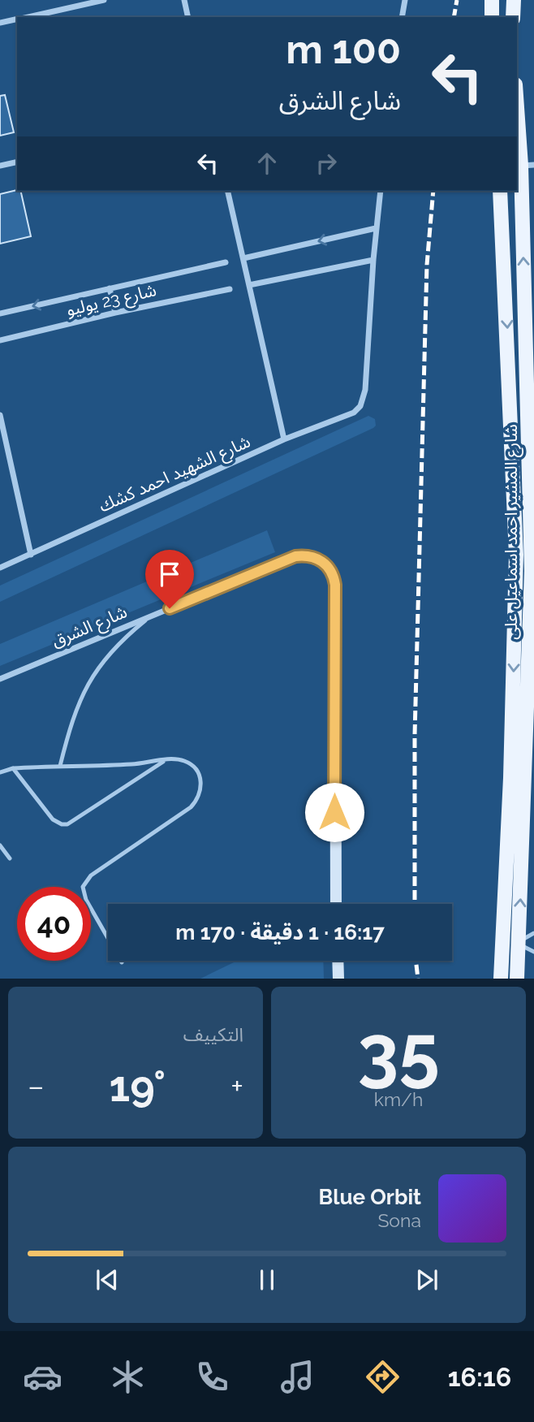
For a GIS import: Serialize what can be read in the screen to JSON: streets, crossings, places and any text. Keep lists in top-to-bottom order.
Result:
{
  "streets": {
    "main road": ["شارع المشير احمد اسماعيل على"],
    "street": ["شارع 23 يوليو", "شارع الشهيد احمد كشك", "شارع الشرق"]
  },
  "page": {
    "turn": ["100 m", "شارع الشرق"],
    "limit": "40",
    "trip": "16:17 · 1 دقيقة · 170 m",
    "tile": [
      ["35", "km/h"],
      "التكييف"
    ],
    "heat": ["−", "19°", "+"],
    "song": ["Blue Orbit", "Sona"],
    "tabs": "16:16"
  }
}
